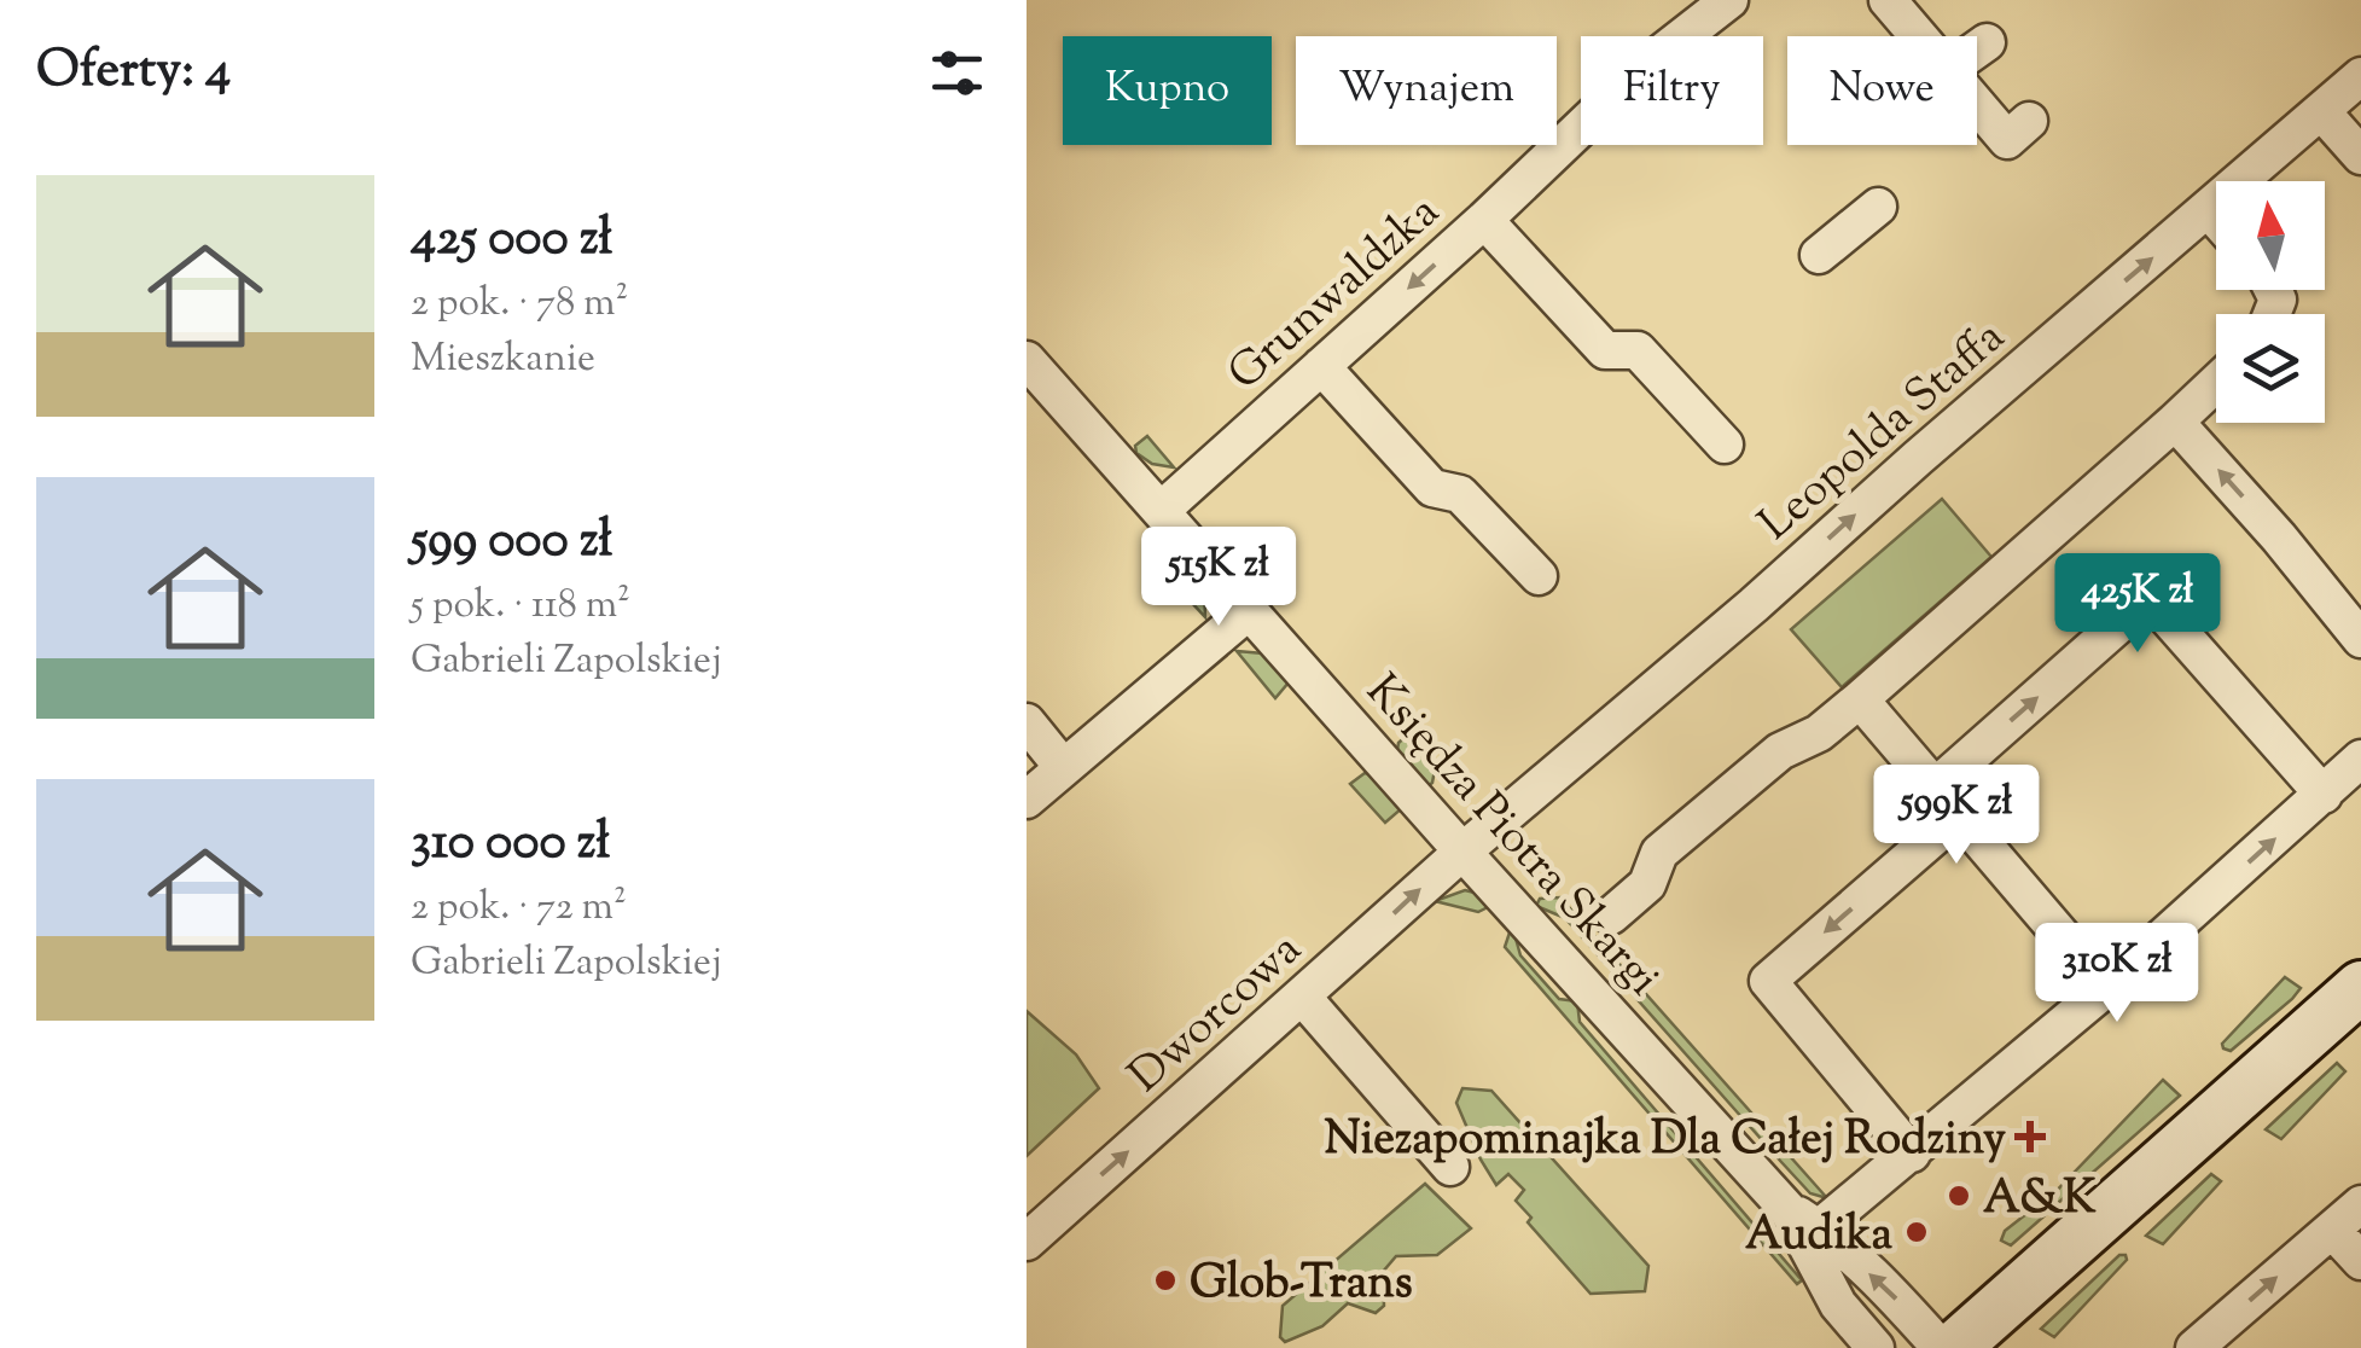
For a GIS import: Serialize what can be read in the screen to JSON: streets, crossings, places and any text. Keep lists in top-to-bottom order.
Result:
{
  "streets": {
    "street": [
      "Grunwaldzka",
      "Leopolda Staffa",
      "Księdza Piotra Skargi",
      "Dworcowa"
    ]
  },
  "crossings": [
    ["Grunwaldzka", "Księdza Piotra Skargi"],
    ["Leopolda Staffa", "Księdza Piotra Skargi"],
    ["Leopolda Staffa", "Dworcowa"],
    ["Księdza Piotra Skargi", "Dworcowa"]
  ],
  "one_way": ["Dworcowa"],
  "places": {
    "health": ["Niezapominajka Dla Całej Rodziny"],
    "other": ["A&K", "Audika", "Glob-Trans"]
  },
  "north": "top",
  "page": {
    "heading": "Oferty: 4",
    "chip": [
      "Kupno",
      "Wynajem",
      "Filtry",
      "Nowe"
    ],
    "list": [
      {
        "name": "425 000 zł",
        "note": "2 pok. · 78 m² · Mieszkanie"
      },
      {
        "name": "599 000 zł",
        "note": "5 pok. · 118 m² · Gabrieli Zapolskiej"
      },
      {
        "name": "310 000 zł",
        "note": "2 pok. · 72 m² · Gabrieli Zapolskiej"
      }
    ],
    "price": [
      "515K zł",
      "425K zł",
      "599K zł",
      "310K zł"
    ]
  }
}
